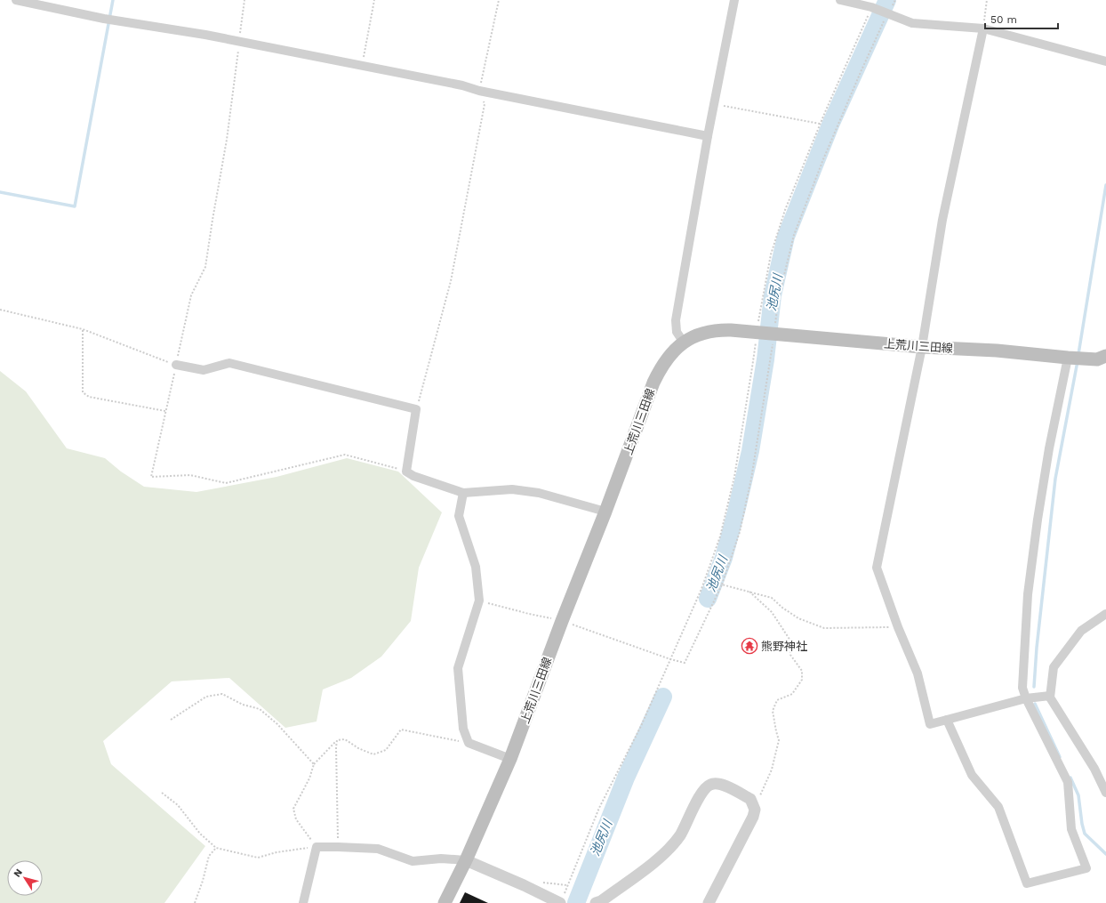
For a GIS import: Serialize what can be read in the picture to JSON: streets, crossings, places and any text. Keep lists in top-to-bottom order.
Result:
{
  "streets": {
    "main road": ["上荒川三田線"]
  },
  "water": ["池尻川"],
  "places": {
    "temple": ["熊野神社"]
  },
  "scale_bar": "50 m",
  "north": "top left"
}
